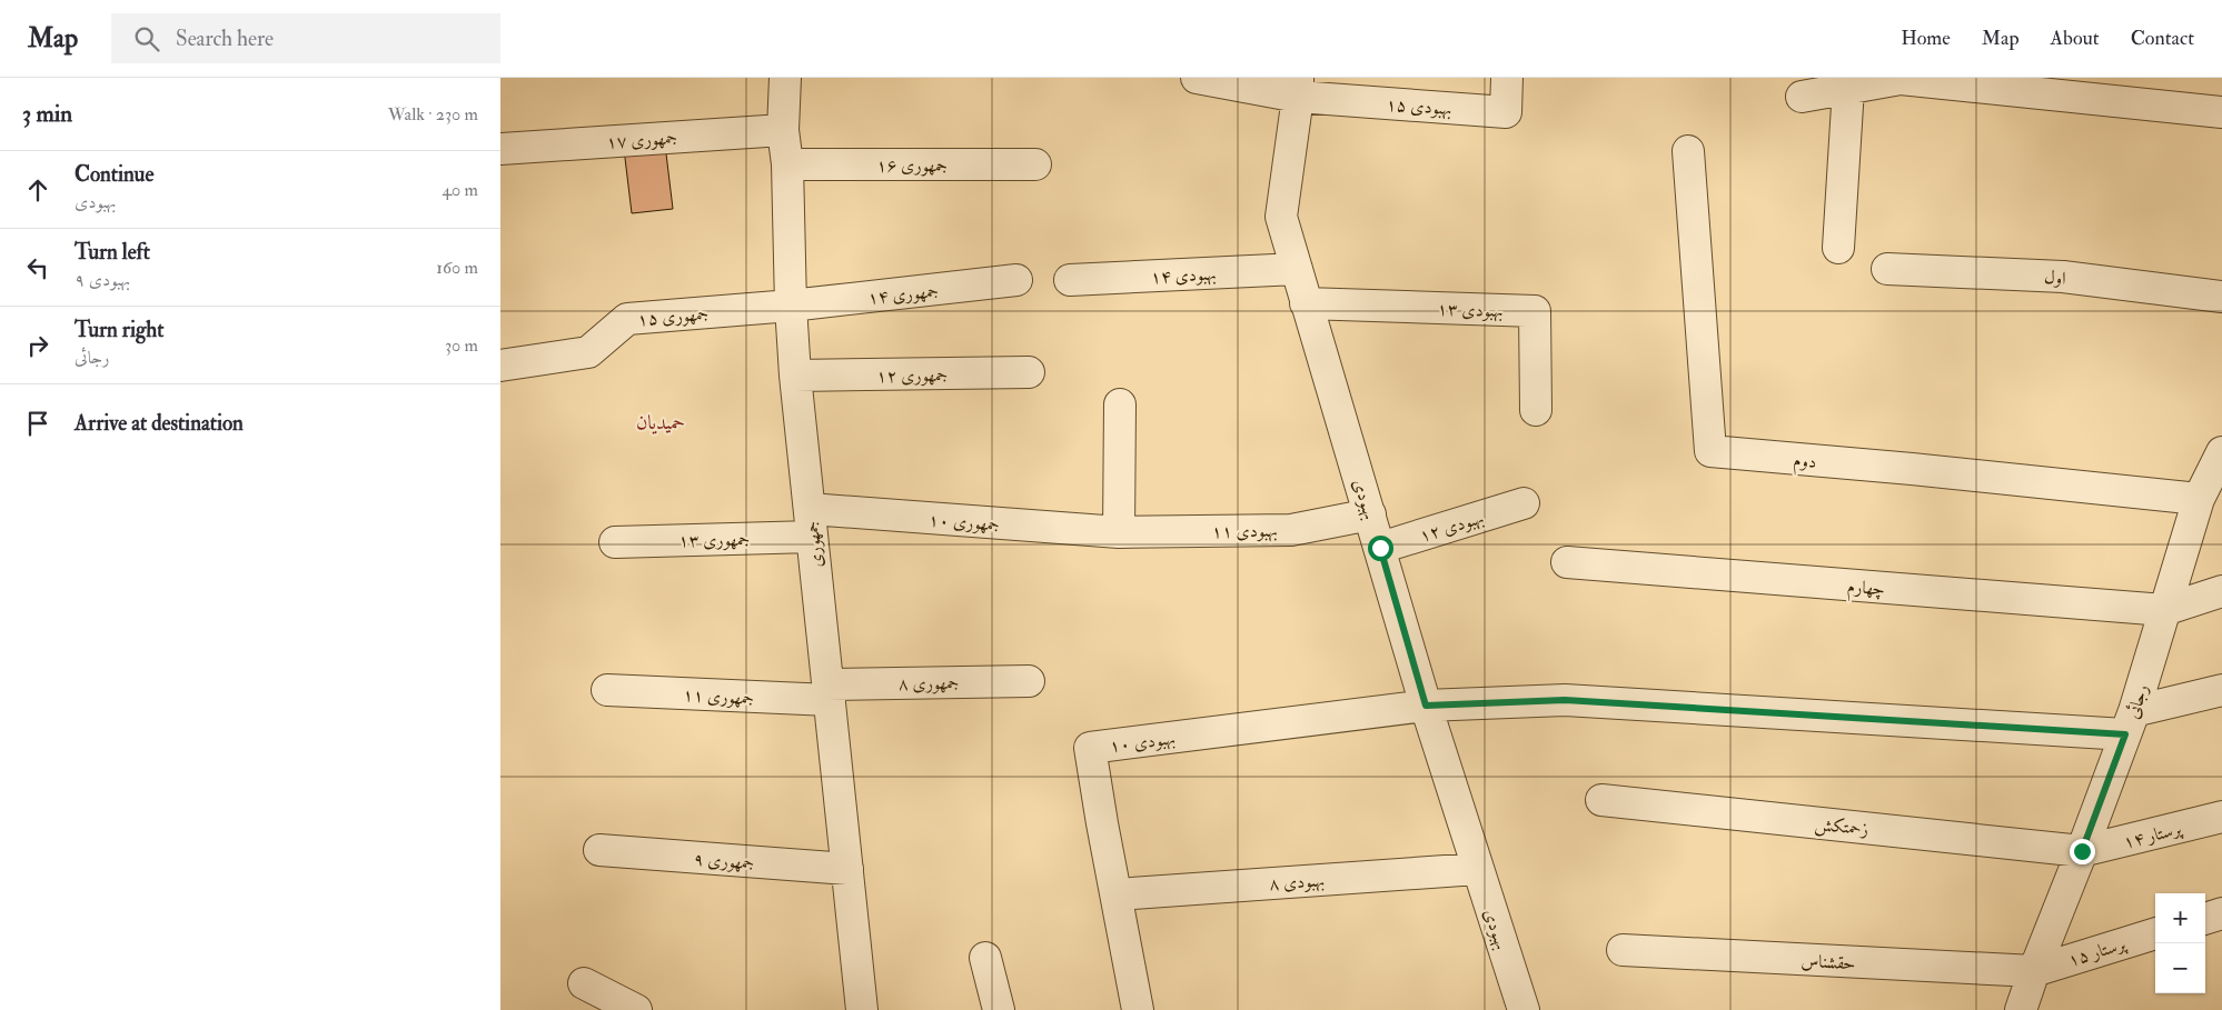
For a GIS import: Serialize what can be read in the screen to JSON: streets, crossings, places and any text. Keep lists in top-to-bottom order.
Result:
{
  "streets": {
    "street": [
      "بهبودی ۱۵",
      "جمهوری ۱۷",
      "جمهوری ۱۶",
      "بهبودی ۱۴",
      "اول",
      "جمهوری ۱۴",
      "بهبودی ۱۳",
      "جمهوری ۱۵",
      "جمهوری ۱۲",
      "دوم",
      "بهبودی",
      "جمهوری ۱۰",
      "بهبودی ۱۲",
      "بهبودی ۱۱",
      "جمهوری ۱۳",
      "جمهوری",
      "چهارم",
      "جمهوری ۸",
      "جمهوری ۱۱",
      "رجائی",
      "بهبودی ۱۰",
      "زحمتکش",
      "پرستار ۱۴",
      "جمهوری ۹",
      "بهبودی ۸",
      "پرستار ۱۵",
      "حقشناس"
    ]
  },
  "crossings": [
    ["بهبودی ۱۵", "بهبودی"],
    ["جمهوری ۱۷", "جمهوری"],
    ["جمهوری ۱۶", "جمهوری"],
    ["بهبودی ۱۴", "بهبودی"],
    ["جمهوری ۱۴", "جمهوری ۱۵"],
    ["جمهوری ۱۴", "جمهوری"],
    ["بهبودی ۱۳", "بهبودی"],
    ["جمهوری ۱۵", "جمهوری"],
    ["جمهوری ۱۲", "جمهوری"],
    ["دوم", "رجائی"],
    ["بهبودی", "بهبودی ۱۲"],
    ["بهبودی", "بهبودی ۱۱"],
    ["بهبودی", "بهبودی ۱۰"],
    ["بهبودی", "بهبودی ۸"],
    ["جمهوری ۱۰", "بهبودی ۱۱"],
    ["جمهوری ۱۰", "جمهوری ۱۳"],
    ["جمهوری ۱۰", "جمهوری"],
    ["جمهوری ۱۳", "جمهوری"],
    ["جمهوری", "جمهوری ۸"],
    ["جمهوری", "جمهوری ۱۱"],
    ["جمهوری", "جمهوری ۹"],
    ["چهارم", "رجائی"],
    ["جمهوری ۸", "جمهوری ۱۱"],
    ["رجائی", "زحمتکش"],
    ["رجائی", "پرستار ۱۴"],
    ["رجائی", "پرستار ۱۵"],
    ["رجائی", "حقشناس"],
    ["بهبودی ۱۰", "بهبودی ۸"],
    ["زحمتکش", "پرستار ۱۴"],
    ["پرستار ۱۵", "حقشناس"]
  ],
  "districts": ["حمیدیان"],
  "page": {
    "header": "Map",
    "search": "Search here",
    "nav": [
      "Home",
      "Map",
      "About",
      "Contact"
    ],
    "heading": ["3 min", "Walk · 230 m"],
    "list": [
      ["Continue", "بهبودی", "40 m"],
      ["Turn left", "بهبودی ۹", "160 m"],
      ["Turn right", "رجائی", "30 m"],
      "Arrive at destination"
    ],
    "map_buttons": ["+", "−"]
  }
}
